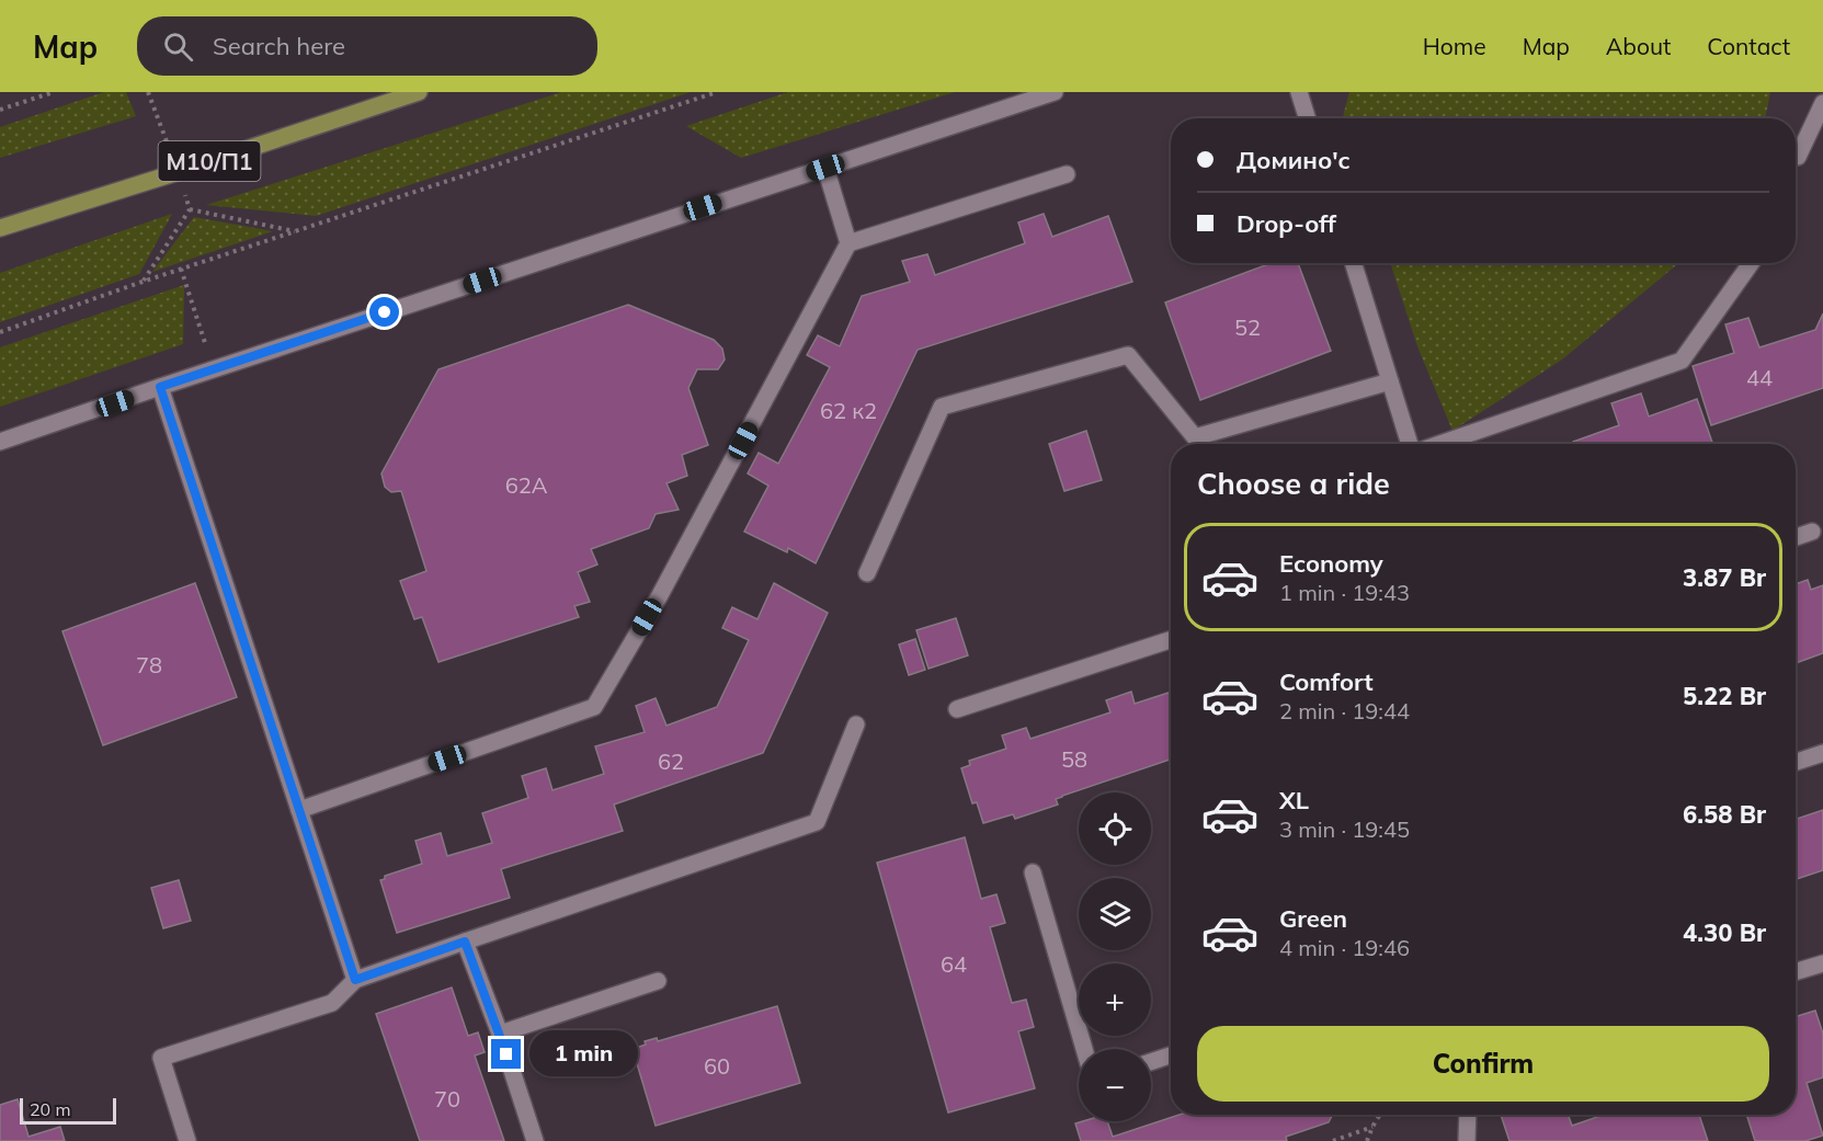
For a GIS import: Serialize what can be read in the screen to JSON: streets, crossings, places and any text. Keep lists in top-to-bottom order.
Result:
{
  "streets": {
    "main road": ["М10/П1"]
  },
  "house_numbers": [
    "52",
    "44",
    "62 к2",
    "62А",
    "78",
    "58",
    "62",
    "64",
    "60",
    "70"
  ],
  "scale_bar": "20 m",
  "page": {
    "header": "Map",
    "search": "Search here",
    "nav": [
      "Home",
      "Map",
      "About",
      "Contact"
    ],
    "banner": ["Домино'c", "Drop-off"],
    "heading": "Choose a ride",
    "list": [
      {
        "name": "Economy",
        "note": "1 min · 19:43",
        "value": "3.87 Br"
      },
      {
        "name": "Comfort",
        "note": "2 min · 19:44",
        "value": "5.22 Br"
      },
      {
        "name": "XL",
        "note": "3 min · 19:45",
        "value": "6.58 Br"
      },
      {
        "name": "Green",
        "note": "4 min · 19:46",
        "value": "4.30 Br"
      }
    ],
    "map_buttons": ["+", "−"],
    "buttons": "Confirm",
    "bubble": "1 min",
    "scale": "20 m"
  }
}
